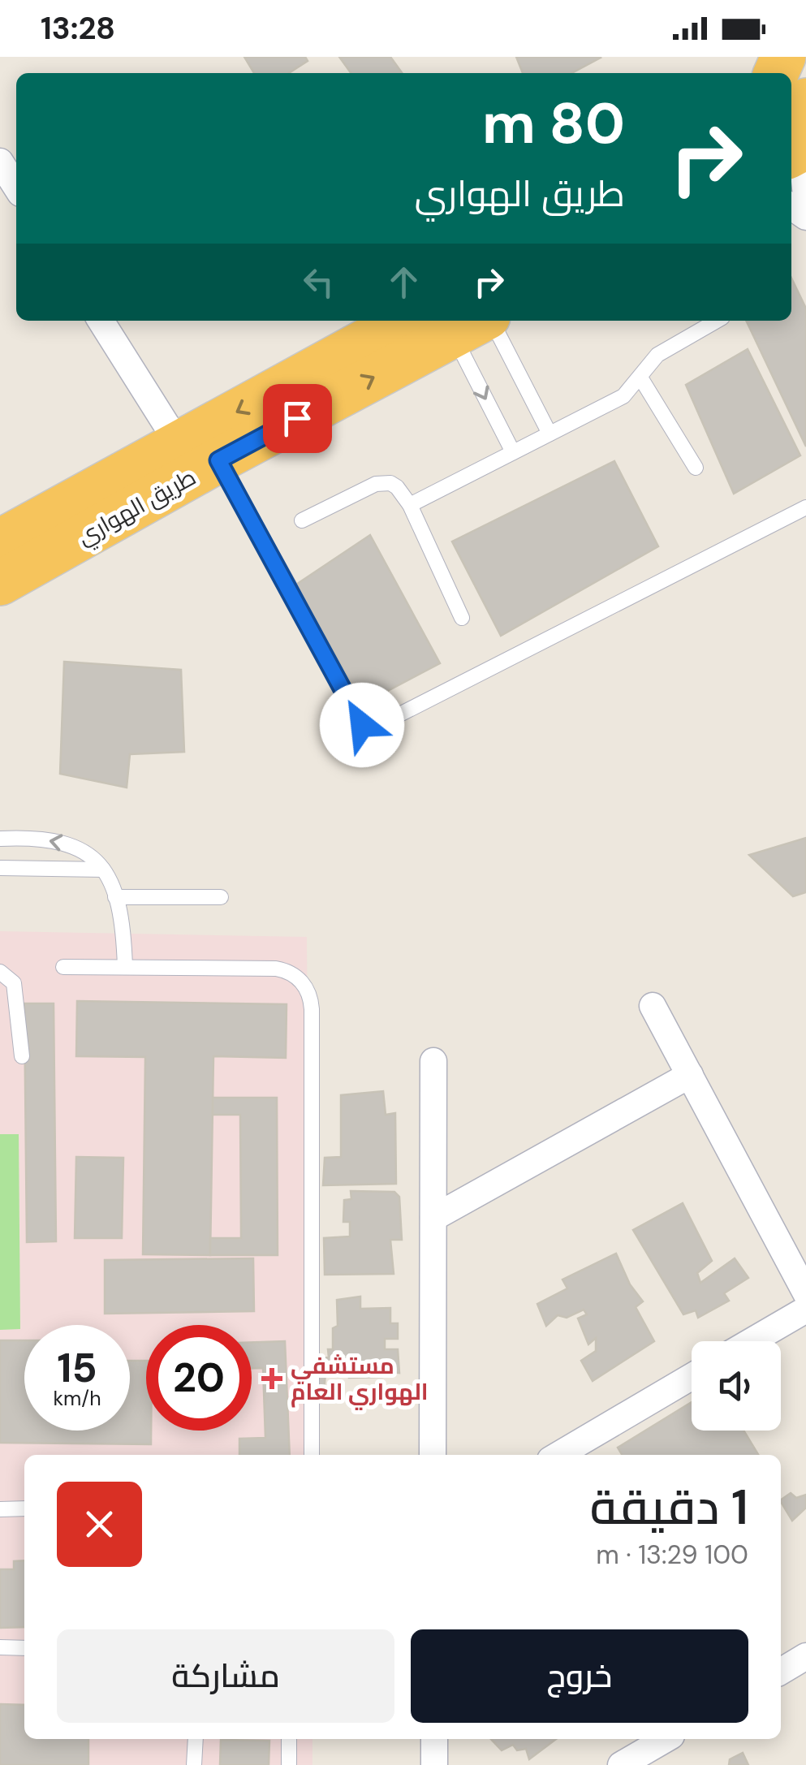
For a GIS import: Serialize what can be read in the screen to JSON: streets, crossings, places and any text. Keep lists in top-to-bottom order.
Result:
{
  "streets": {
    "highway": ["طريق الهواري"]
  },
  "places": {
    "health": ["مستشفي الهواري العام"]
  },
  "page": {
    "status": "13:28",
    "turn": ["80 m", "طريق الهواري"],
    "speed": "15 km/h",
    "limit": "20",
    "heading": ["1 دقيقة", "100 m · 13:29"],
    "buttons": ["خروج", "مشاركة"]
  }
}
